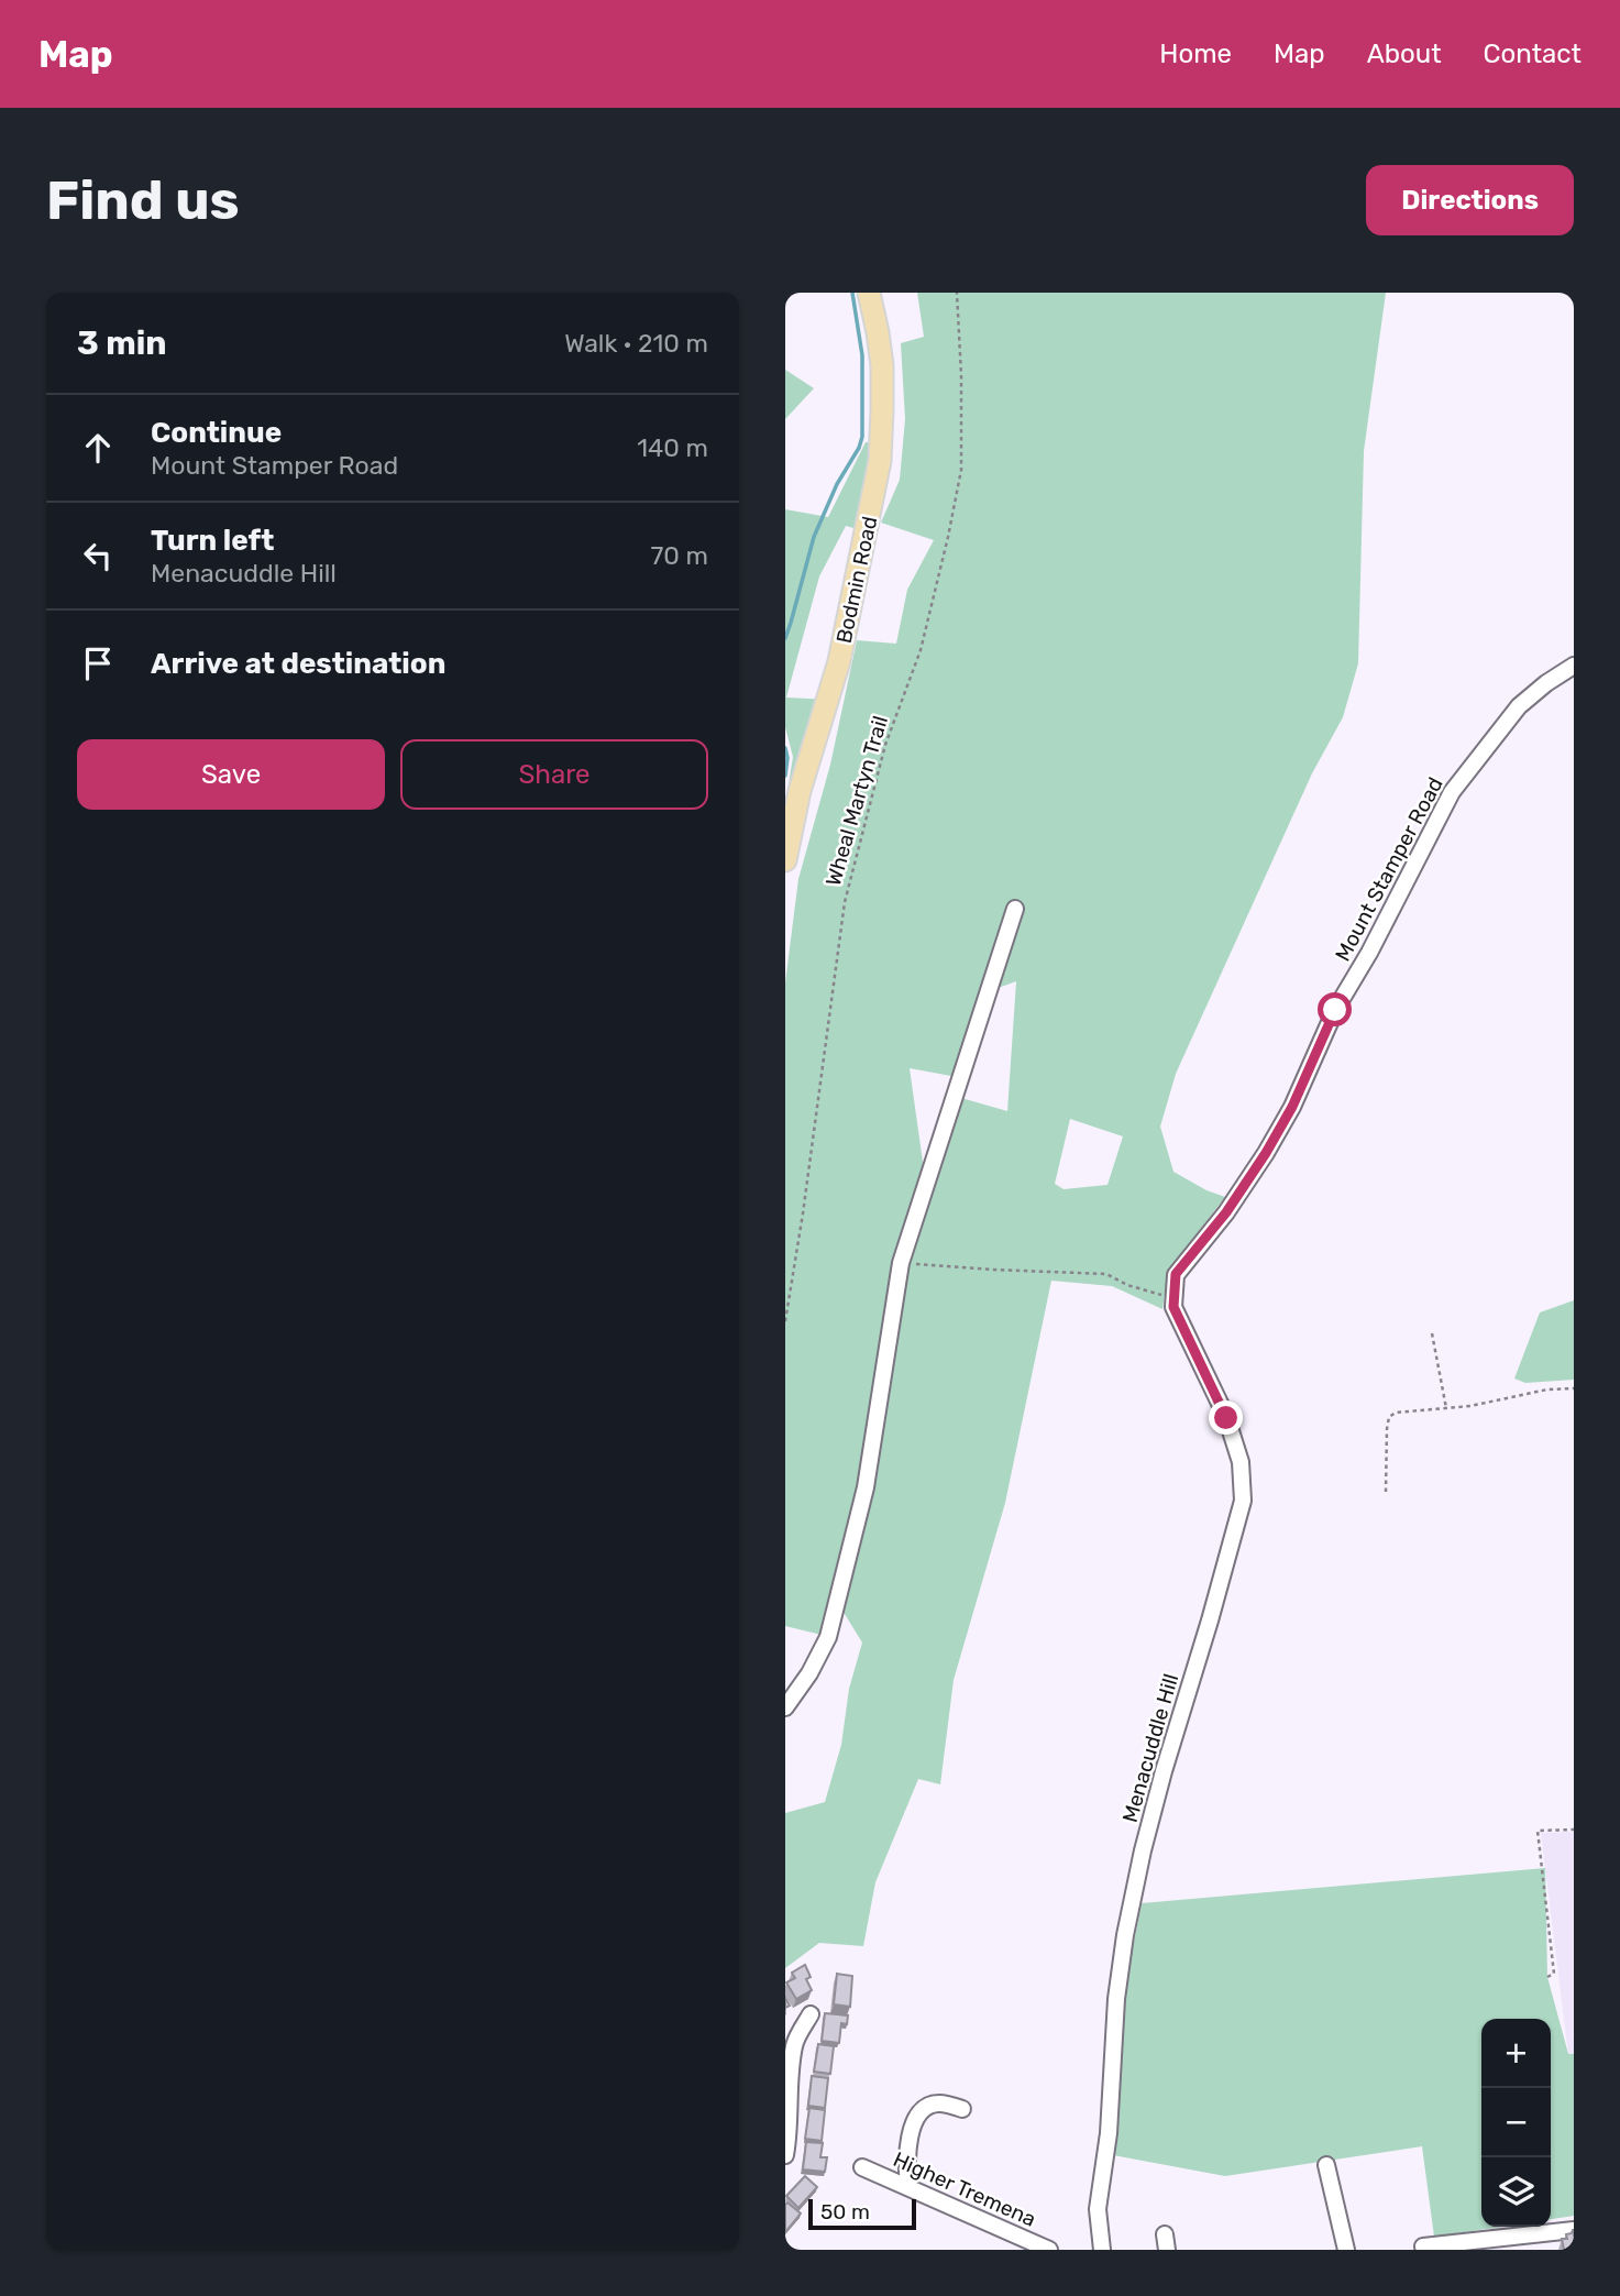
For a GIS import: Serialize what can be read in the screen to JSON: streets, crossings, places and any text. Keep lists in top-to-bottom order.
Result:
{
  "streets": {
    "main road": ["Bodmin Road"],
    "street": ["Mount Stamper Road", "Menacuddle Hill", "Higher Tremena"],
    "path": ["Wheal Martyn Trail"]
  },
  "crossings": [
    ["Mount Stamper Road", "Menacuddle Hill"]
  ],
  "scale_bar": "50 m",
  "page": {
    "header": "Map",
    "nav": [
      "Home",
      "Map",
      "About",
      "Contact"
    ],
    "buttons": [
      "Directions",
      ["Save", "Share"]
    ],
    "title": "Find us",
    "heading": ["3 min", "Walk · 210 m"],
    "list": [
      ["Continue", "Mount Stamper Road", "140 m"],
      ["Turn left", "Menacuddle Hill", "70 m"],
      "Arrive at destination"
    ],
    "map_buttons": ["+", "−"],
    "scale": "50 m"
  }
}
